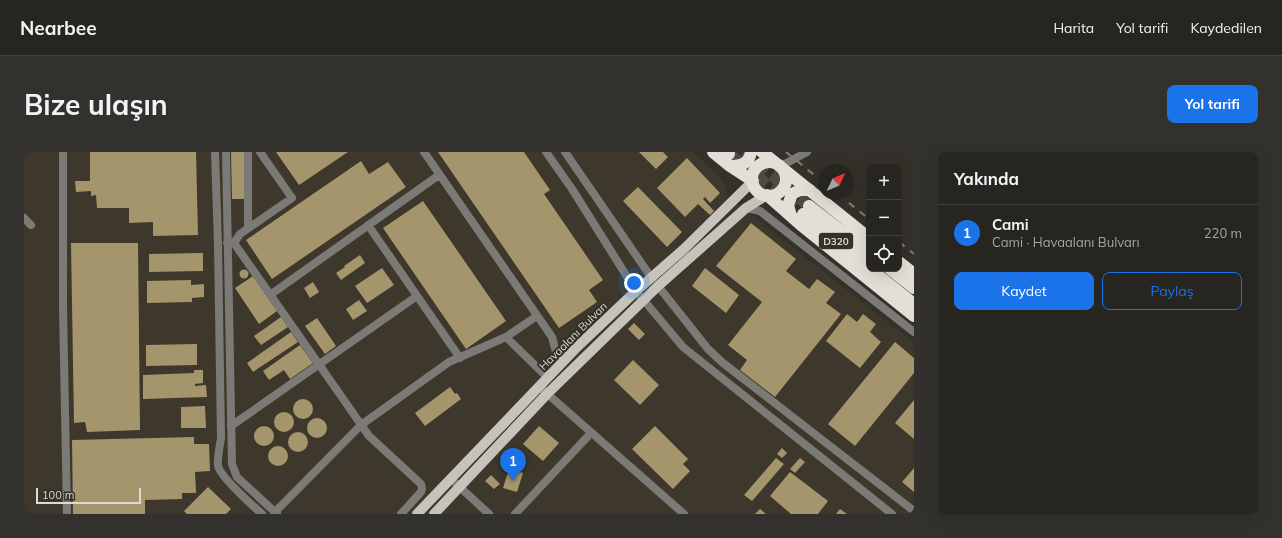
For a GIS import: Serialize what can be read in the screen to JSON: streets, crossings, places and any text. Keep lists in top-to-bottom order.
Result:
{
  "streets": {
    "highway": ["D320"],
    "main road": ["Havaalanı Bulvarı"]
  },
  "scale_bar": "100 m",
  "north": "top right",
  "page": {
    "header": "Nearbee",
    "nav": ["Harita", "Yol tarifi", "Kaydedilen"],
    "buttons": [
      "Yol tarifi",
      ["Kaydet", "Paylaş"]
    ],
    "title": "Bize ulaşın",
    "heading": "Yakında",
    "map_buttons": ["+", "−"],
    "list": [
      {
        "mark": "1",
        "name": "Cami",
        "note": "Cami · Havaalanı Bulvarı",
        "value": "220 m"
      }
    ],
    "pins": "1",
    "scale": "100 m"
  }
}
